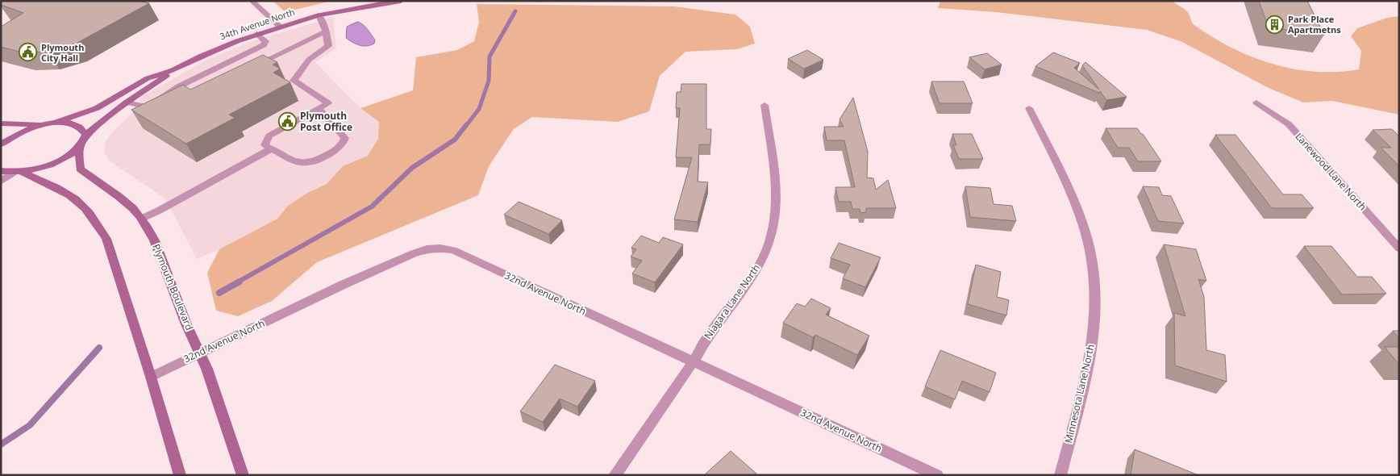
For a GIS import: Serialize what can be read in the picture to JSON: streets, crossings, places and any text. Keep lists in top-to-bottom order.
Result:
{
  "streets": {
    "street": [
      "34th Avenue North",
      "Lanewood Lane North",
      "Plymouth Boulevard",
      "32nd Avenue North",
      "Niagara Lane North",
      "Minnesota Lane North"
    ]
  },
  "crossings": [
    ["Plymouth Boulevard", "32nd Avenue North"],
    ["32nd Avenue North", "Niagara Lane North"]
  ],
  "places": {
    "building": ["Park Place Apartmetns"],
    "public building": ["Plymouth City Hall", "Plymouth Post Office"]
  }
}
